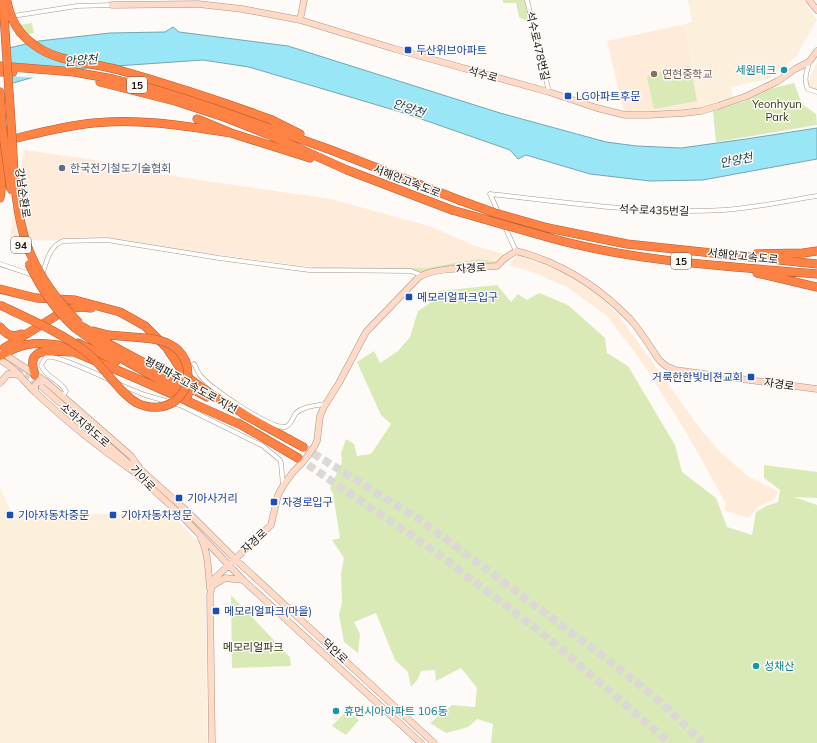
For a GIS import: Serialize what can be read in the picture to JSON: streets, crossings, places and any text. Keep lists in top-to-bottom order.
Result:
{
  "streets": {
    "highway": [
      "15",
      "서해안고속도로",
      "강남순환로",
      "94",
      "평택파주고속도로 지선"
    ],
    "main road": [
      "석수로",
      "자경로",
      "소하지하도로",
      "기아로",
      "덕안로"
    ],
    "street": ["석수로478번길", "석수로435번길"]
  },
  "crossings": [
    ["석수로478번길", "석수로"],
    ["강남순환로", "평택파주고속도로 지선"],
    ["석수로435번길", "자경로"],
    ["자경로", "기아로"],
    ["자경로", "덕안로"],
    ["소하지하도로", "기아로"],
    ["기아로", "덕안로"]
  ],
  "water": ["안양천"],
  "parks": ["Yeonhyun Park", "메모리얼파크"],
  "places": {
    "transit": [
      "두산위브아파트",
      "LG아파트후문",
      "메모리얼파크입구",
      "거룩한한빛비젼교회",
      "기아사거리",
      "자경로입구",
      "기아자동차중문",
      "기아자동차정문",
      "메모리얼파크(마을)"
    ],
    "other": [
      "세원테크",
      "연현중학교",
      "한국전기철도기술협회",
      "성채산",
      "휴먼시아아파트 106동"
    ]
  }
}
